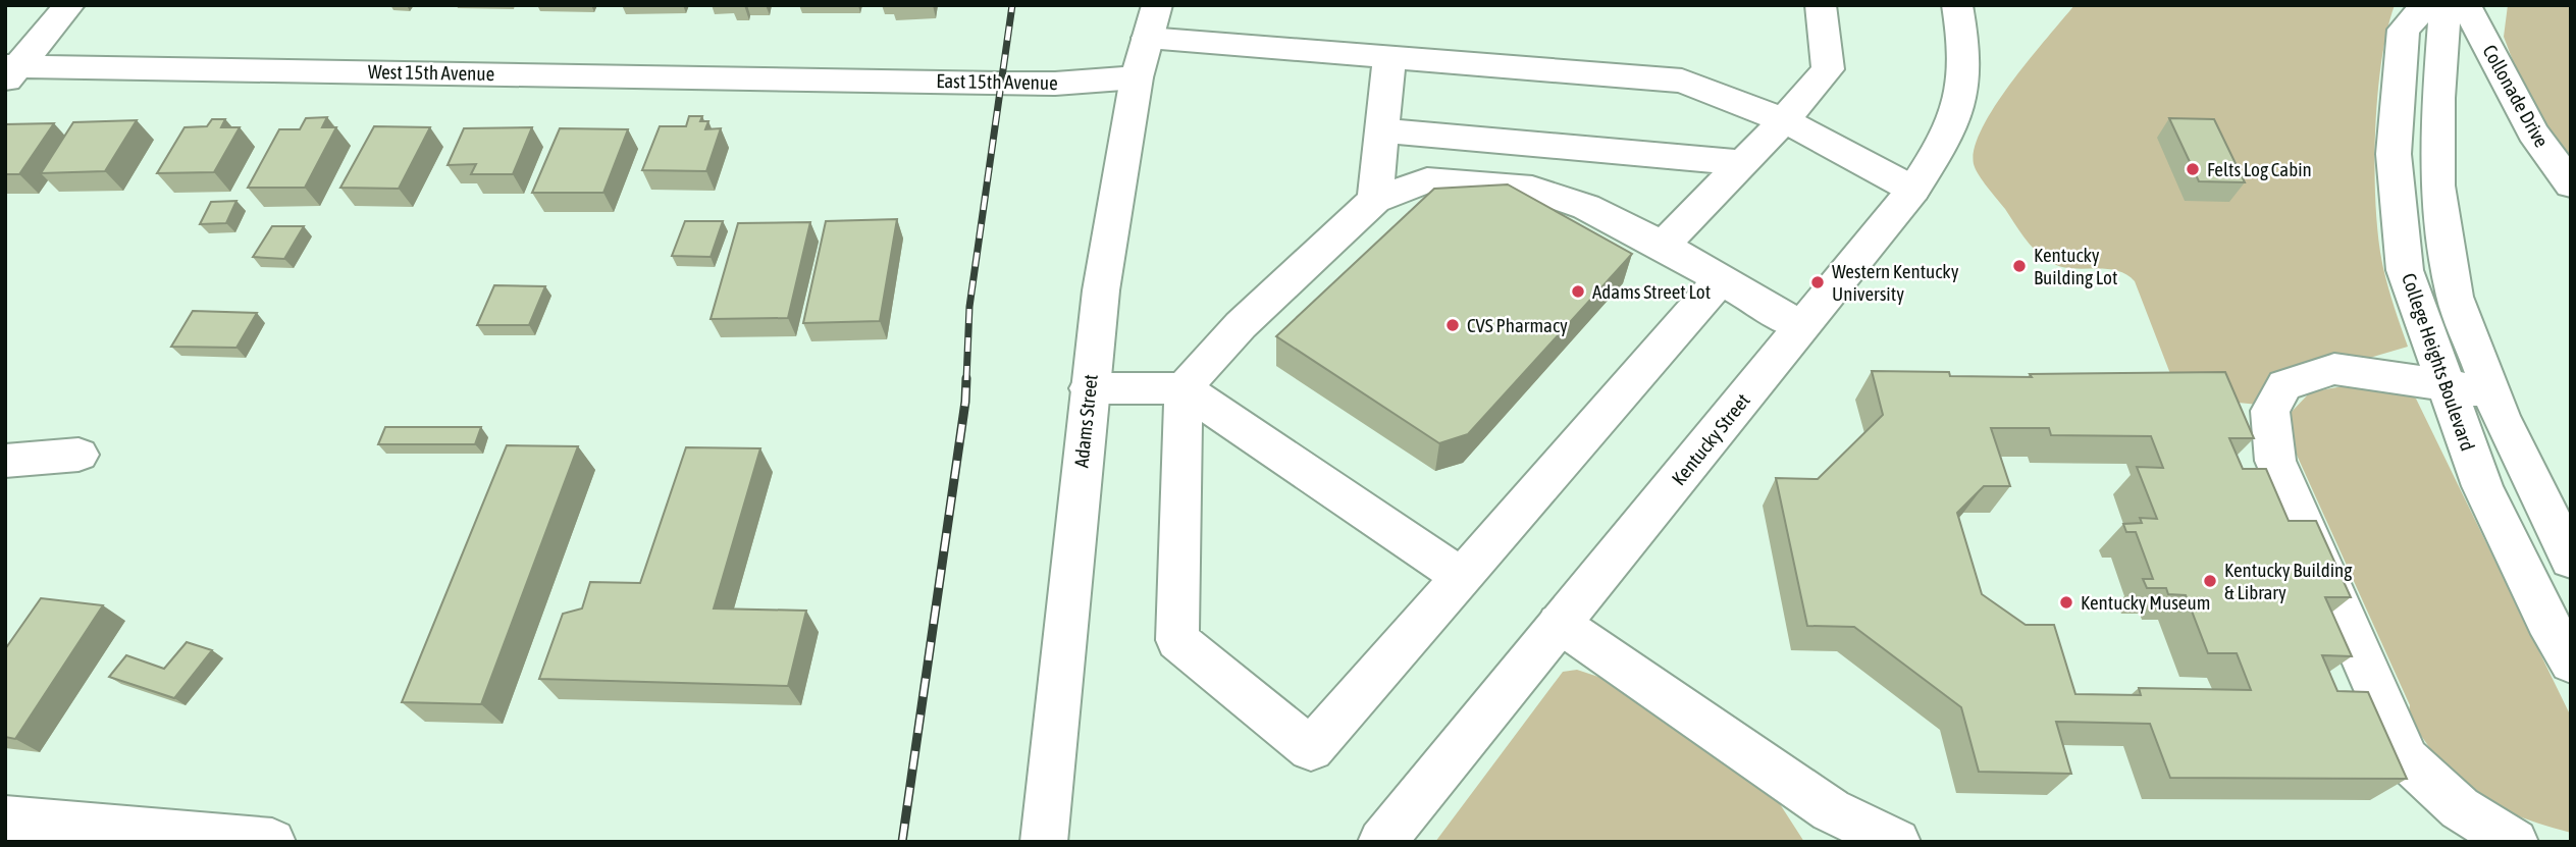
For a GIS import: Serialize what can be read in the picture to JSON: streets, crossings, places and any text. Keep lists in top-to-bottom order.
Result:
{
  "streets": {
    "street": [
      "West 15th Avenue",
      "East 15th Avenue",
      "Collonade Drive",
      "College Heights Boulevard",
      "Adams Street",
      "Kentucky Street"
    ]
  },
  "crossings": [
    ["West 15th Avenue", "East 15th Avenue"],
    ["East 15th Avenue", "Adams Street"]
  ],
  "places": [
    "Felts Log Cabin",
    "Kentucky Building Lot",
    "Western Kentucky University",
    "Adams Street Lot",
    "CVS Pharmacy",
    "Kentucky Building & Library",
    "Kentucky Museum"
  ]
}
